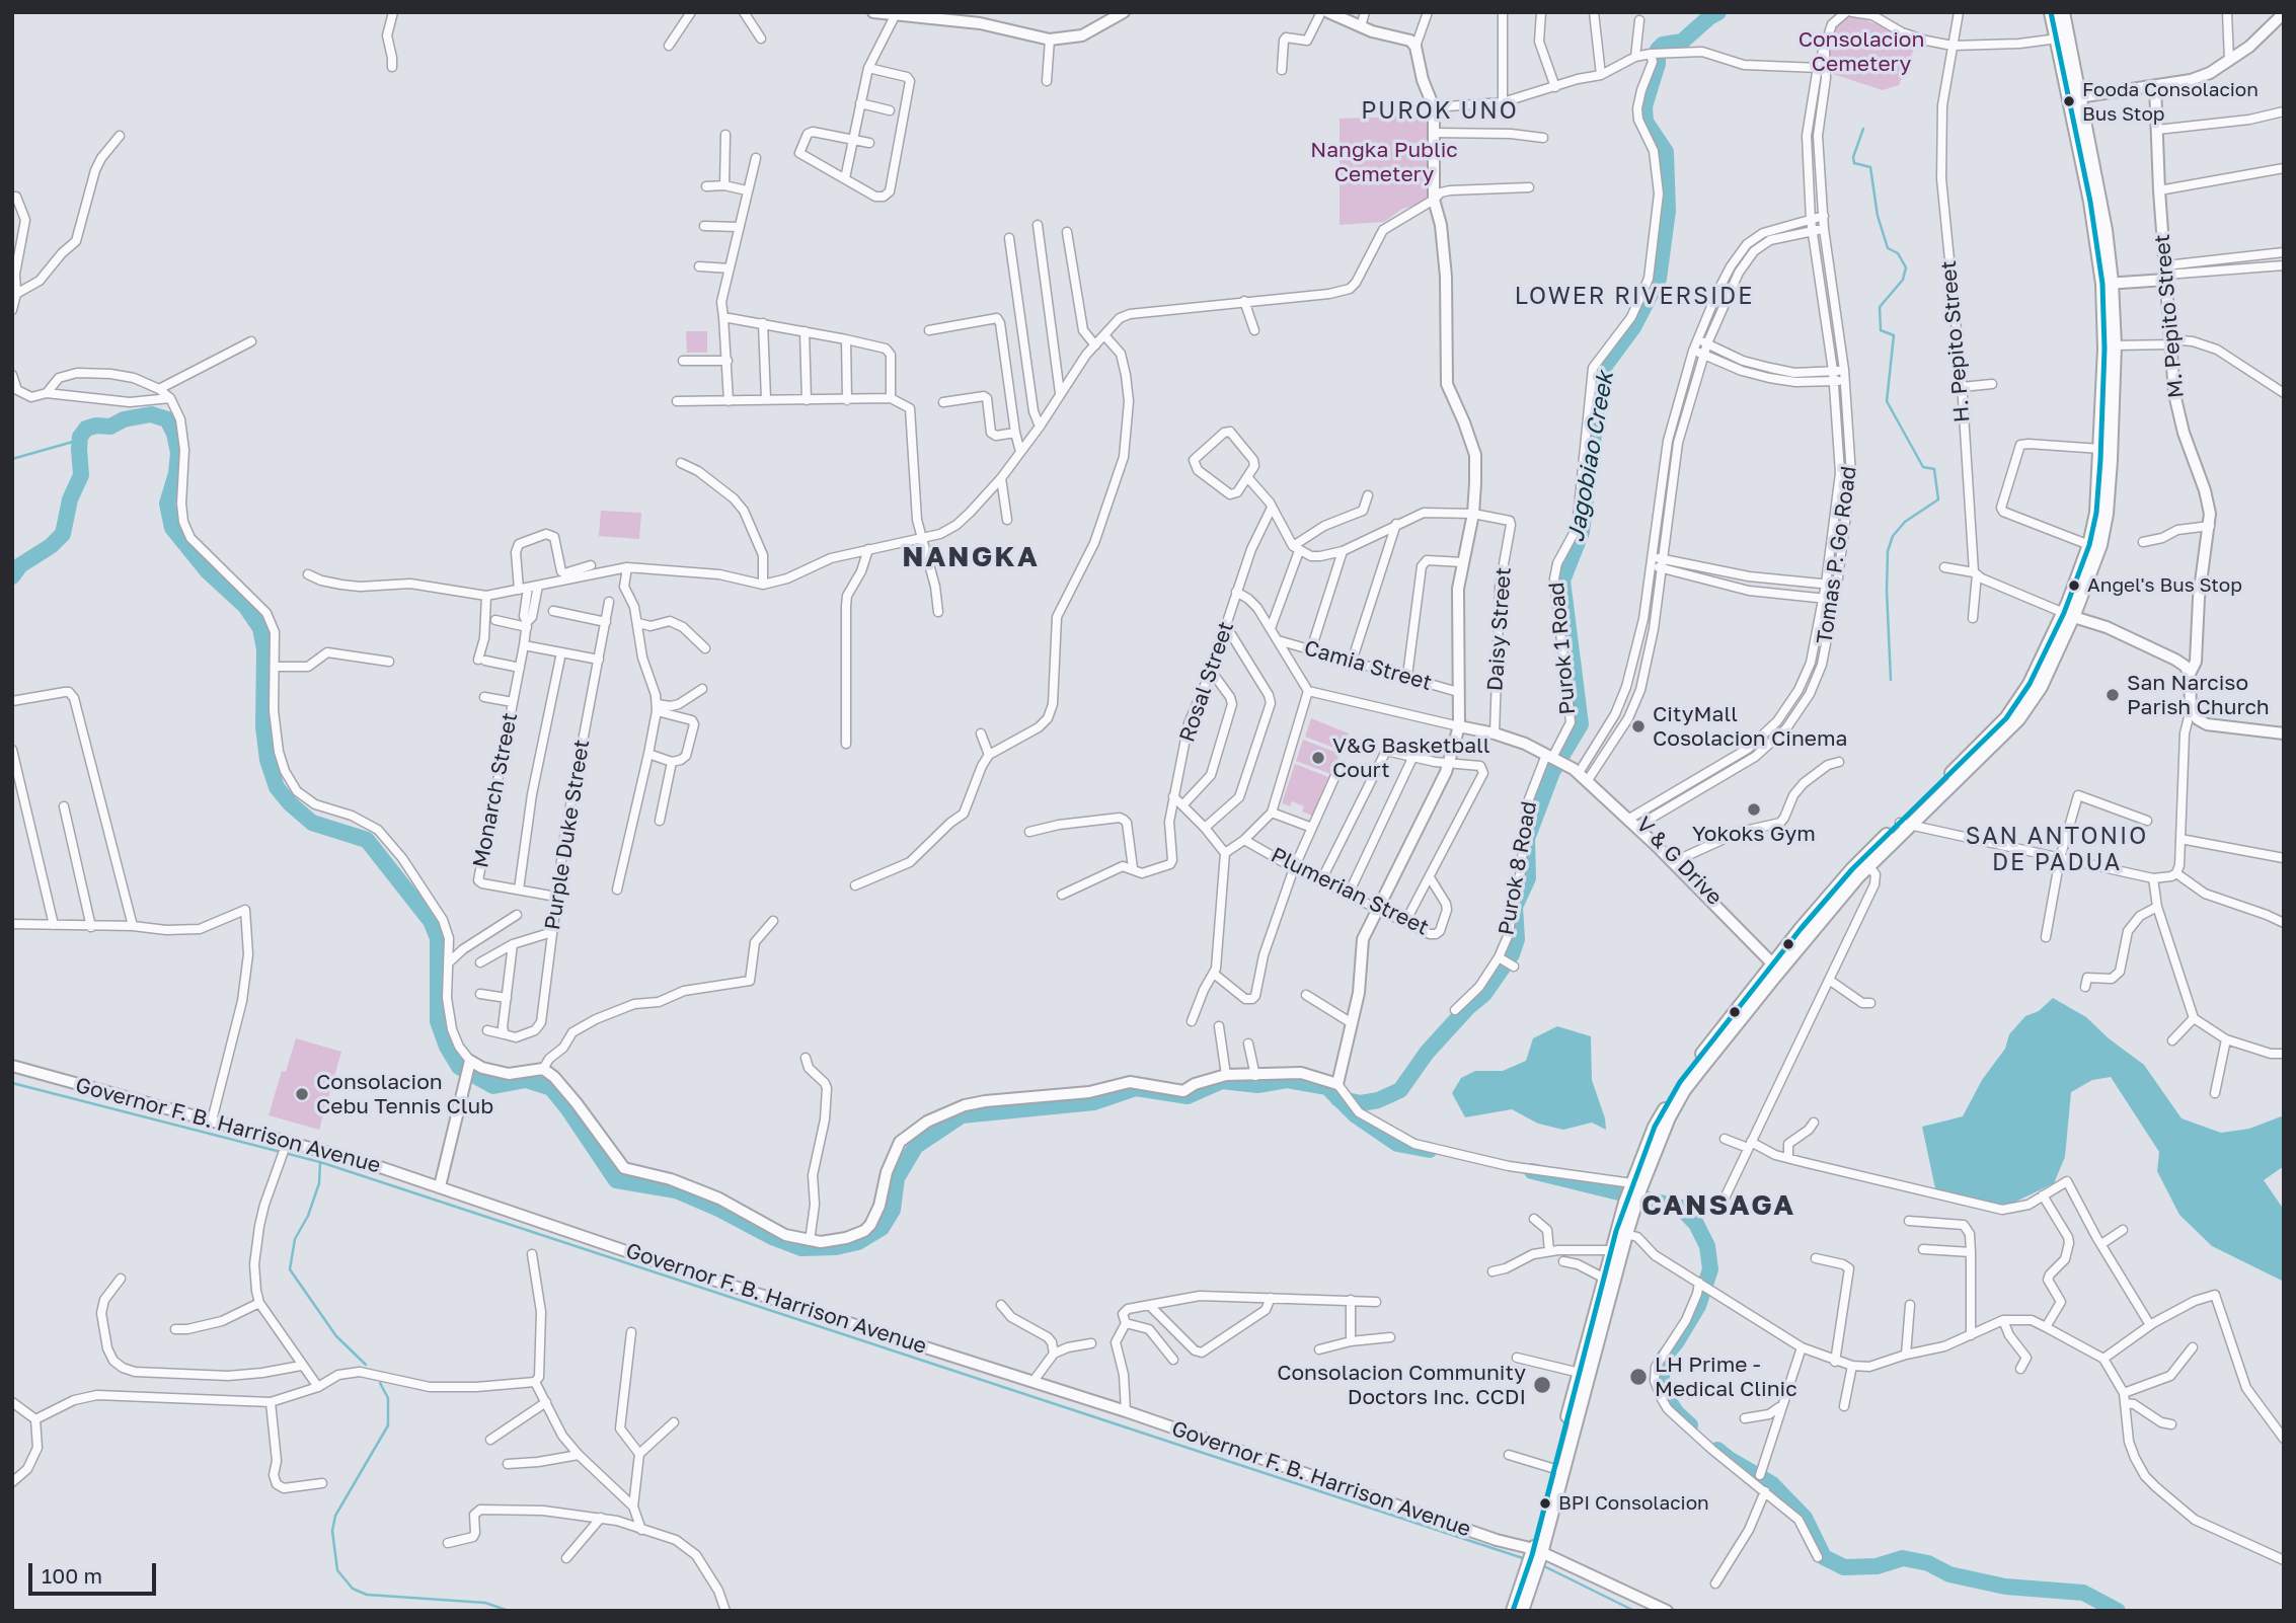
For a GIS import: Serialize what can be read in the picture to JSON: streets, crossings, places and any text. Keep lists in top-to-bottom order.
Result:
{
  "streets": {
    "street": [
      "M. Pepito Street",
      "H. Pepito Street",
      "Tomas P. Go Road",
      "Daisy Street",
      "Purok 1 Road",
      "Camia Street",
      "Rosal Street",
      "Monarch Street",
      "Purple Duke Street",
      "V & G Drive",
      "Purok 8 Road",
      "Plumerian Street",
      "Governor F. B. Harrison Avenue"
    ]
  },
  "crossings": [
    ["Tomas P. Go Road", "V & G Drive"],
    ["Daisy Street", "V & G Drive"],
    ["Purok 1 Road", "V & G Drive"],
    ["Purok 1 Road", "Purok 8 Road"],
    ["Monarch Street", "Purple Duke Street"],
    ["V & G Drive", "Purok 8 Road"]
  ],
  "districts": [
    "PUROK UNO",
    "LOWER RIVERSIDE",
    "NANGKA",
    "SAN ANTONIO DE PADUA",
    "CANSAGA"
  ],
  "water": ["Jagobiao Creek"],
  "parks": ["Consolacion Cemetery", "Nangka Public Cemetery"],
  "places": [
    "Fooda Consolacion Bus Stop",
    "Angel's Bus Stop",
    "San Narciso Parish Church",
    "CityMall Cosolacion Cinema",
    "V&G Basketball Court",
    "Yokoks Gym",
    "Consolacion Cebu Tennis Club",
    "LH Prime - Medical Clinic",
    "Consolacion Community Doctors Inc. CCDI",
    "BPI Consolacion"
  ],
  "scale_bar": "100 m"
}
